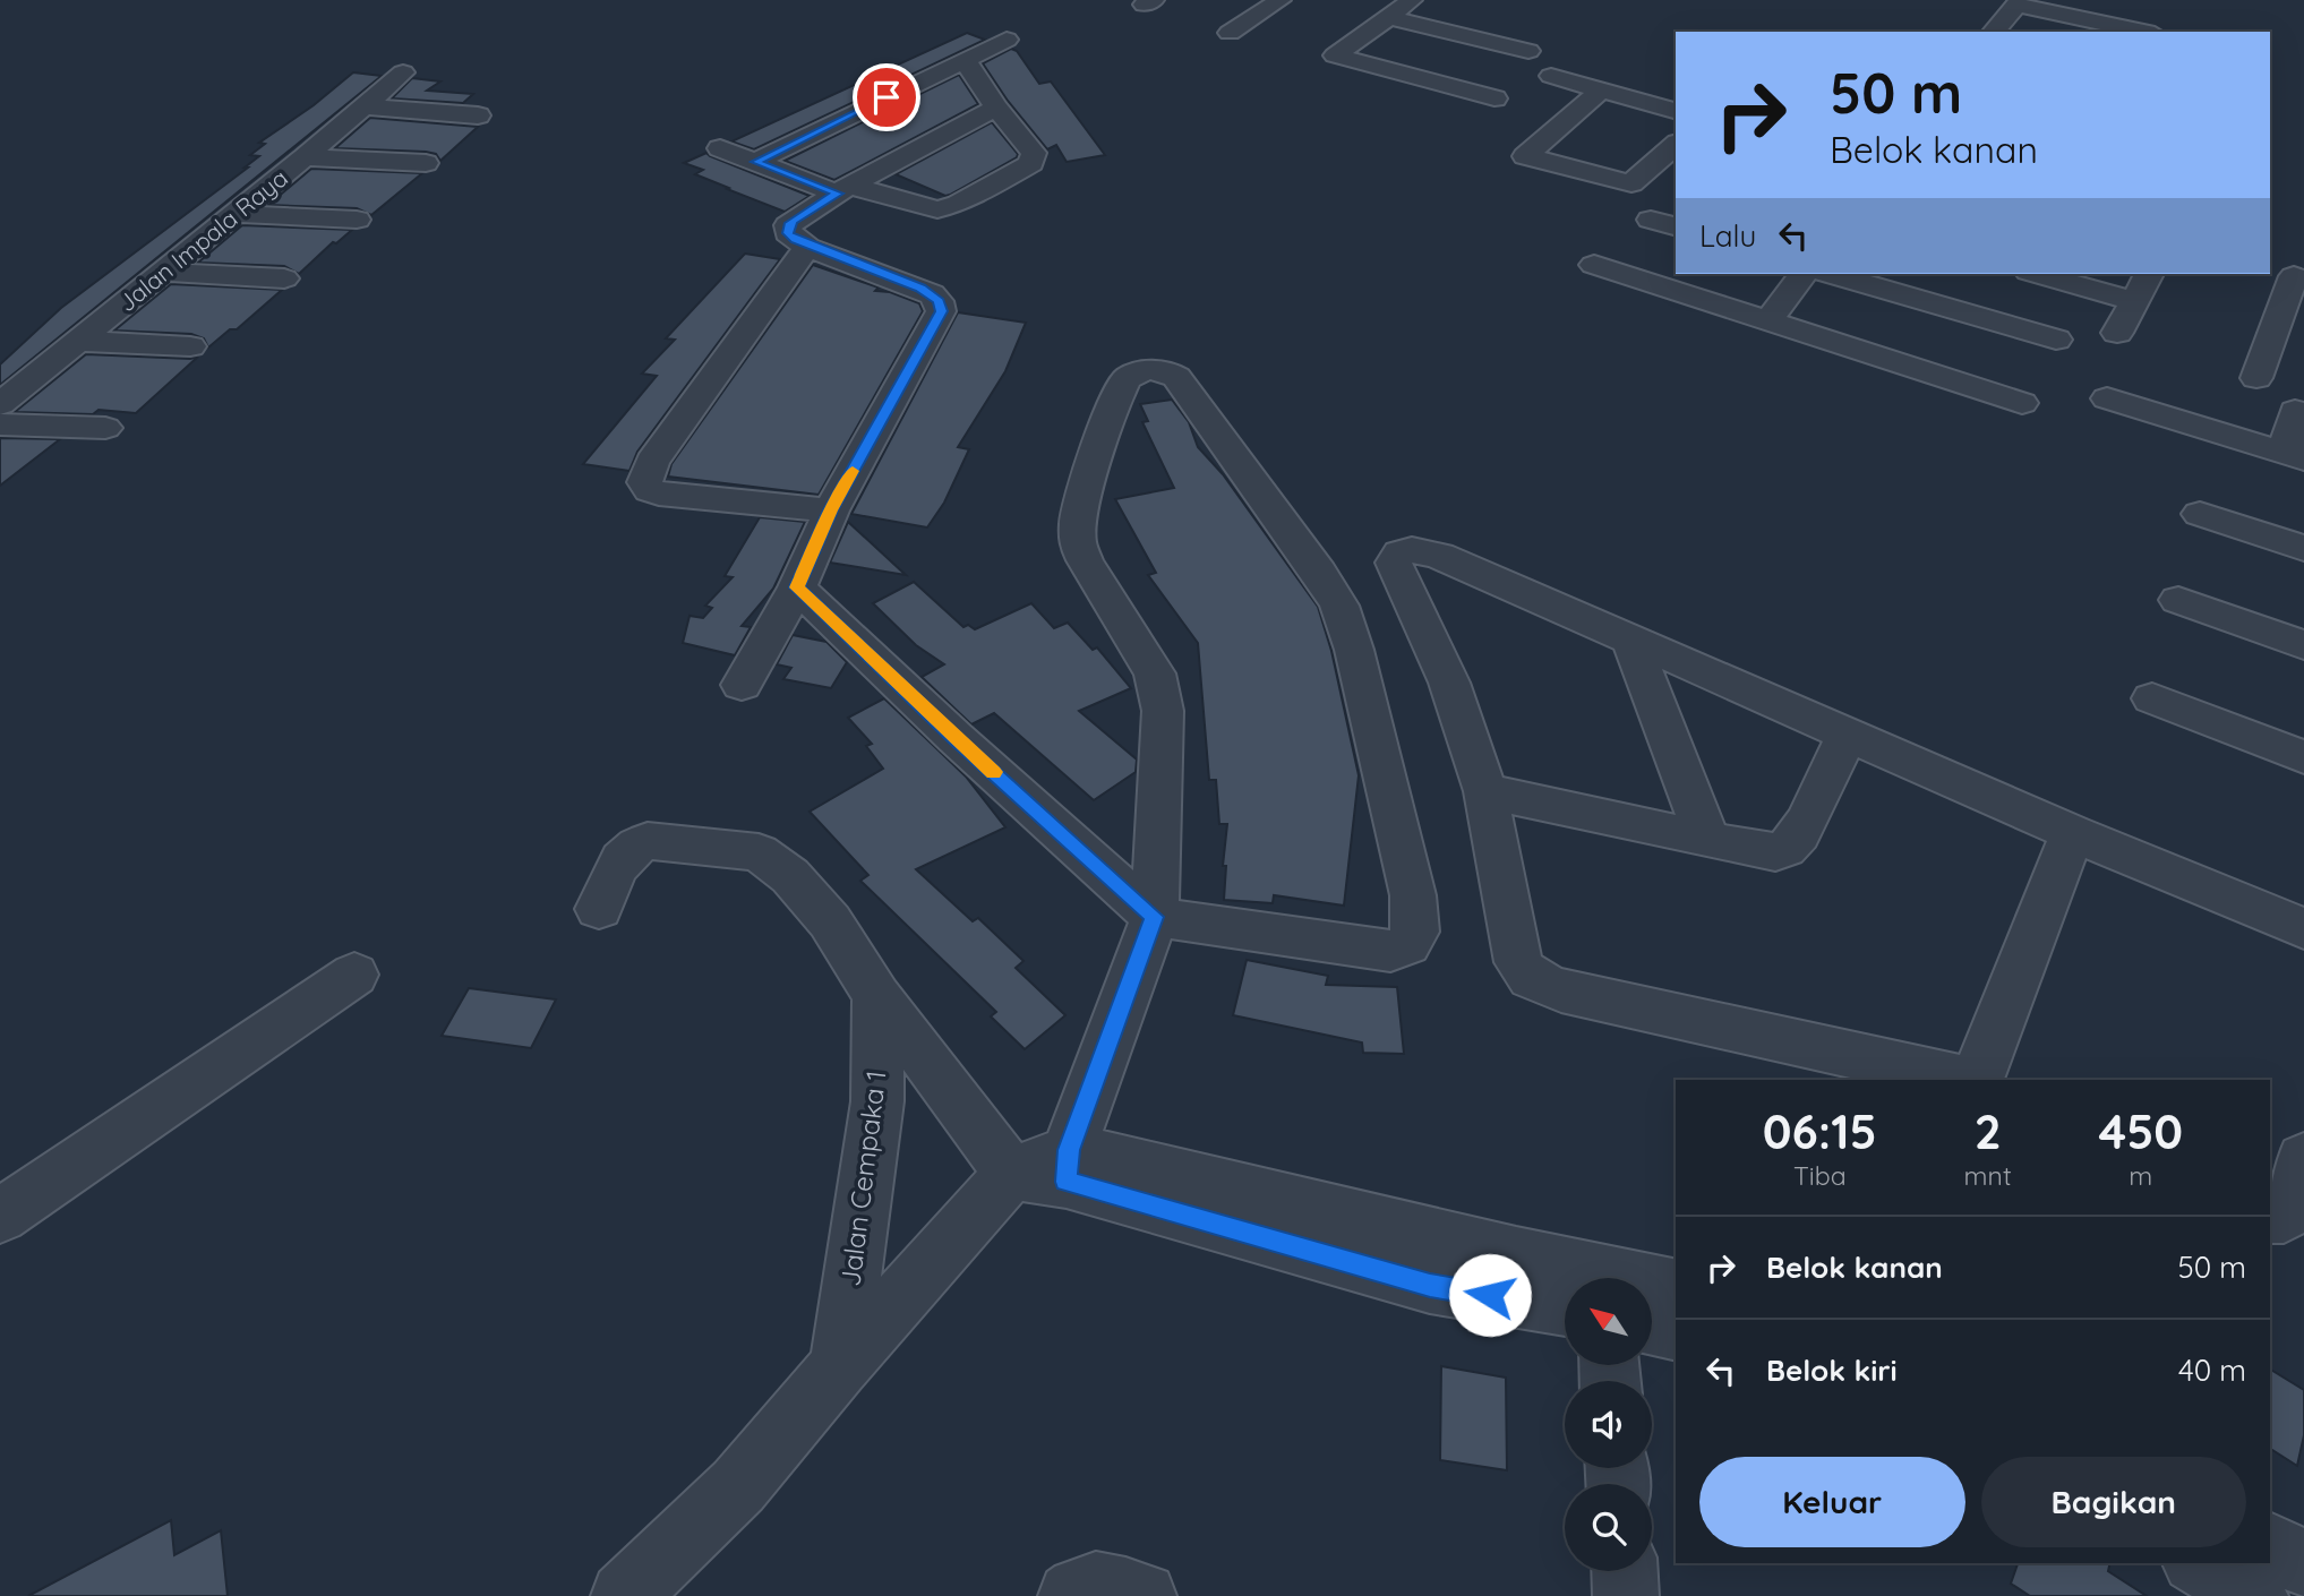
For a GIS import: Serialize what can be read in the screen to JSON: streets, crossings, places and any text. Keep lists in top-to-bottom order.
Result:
{
  "streets": {
    "street": ["Jalan Impala Raya", "Jalan Cempaka 1"]
  },
  "north": "top left",
  "page": {
    "turn": ["50 m", "Belok kanan"],
    "then": "Lalu",
    "eta": [
      "06:15",
      "Tiba",
      "2",
      "mnt",
      "450",
      "m"
    ],
    "list": [
      {
        "name": "Belok kanan",
        "value": "50 m"
      },
      {
        "name": "Belok kiri",
        "value": "40 m"
      }
    ],
    "buttons": ["Keluar", "Bagikan"]
  }
}
